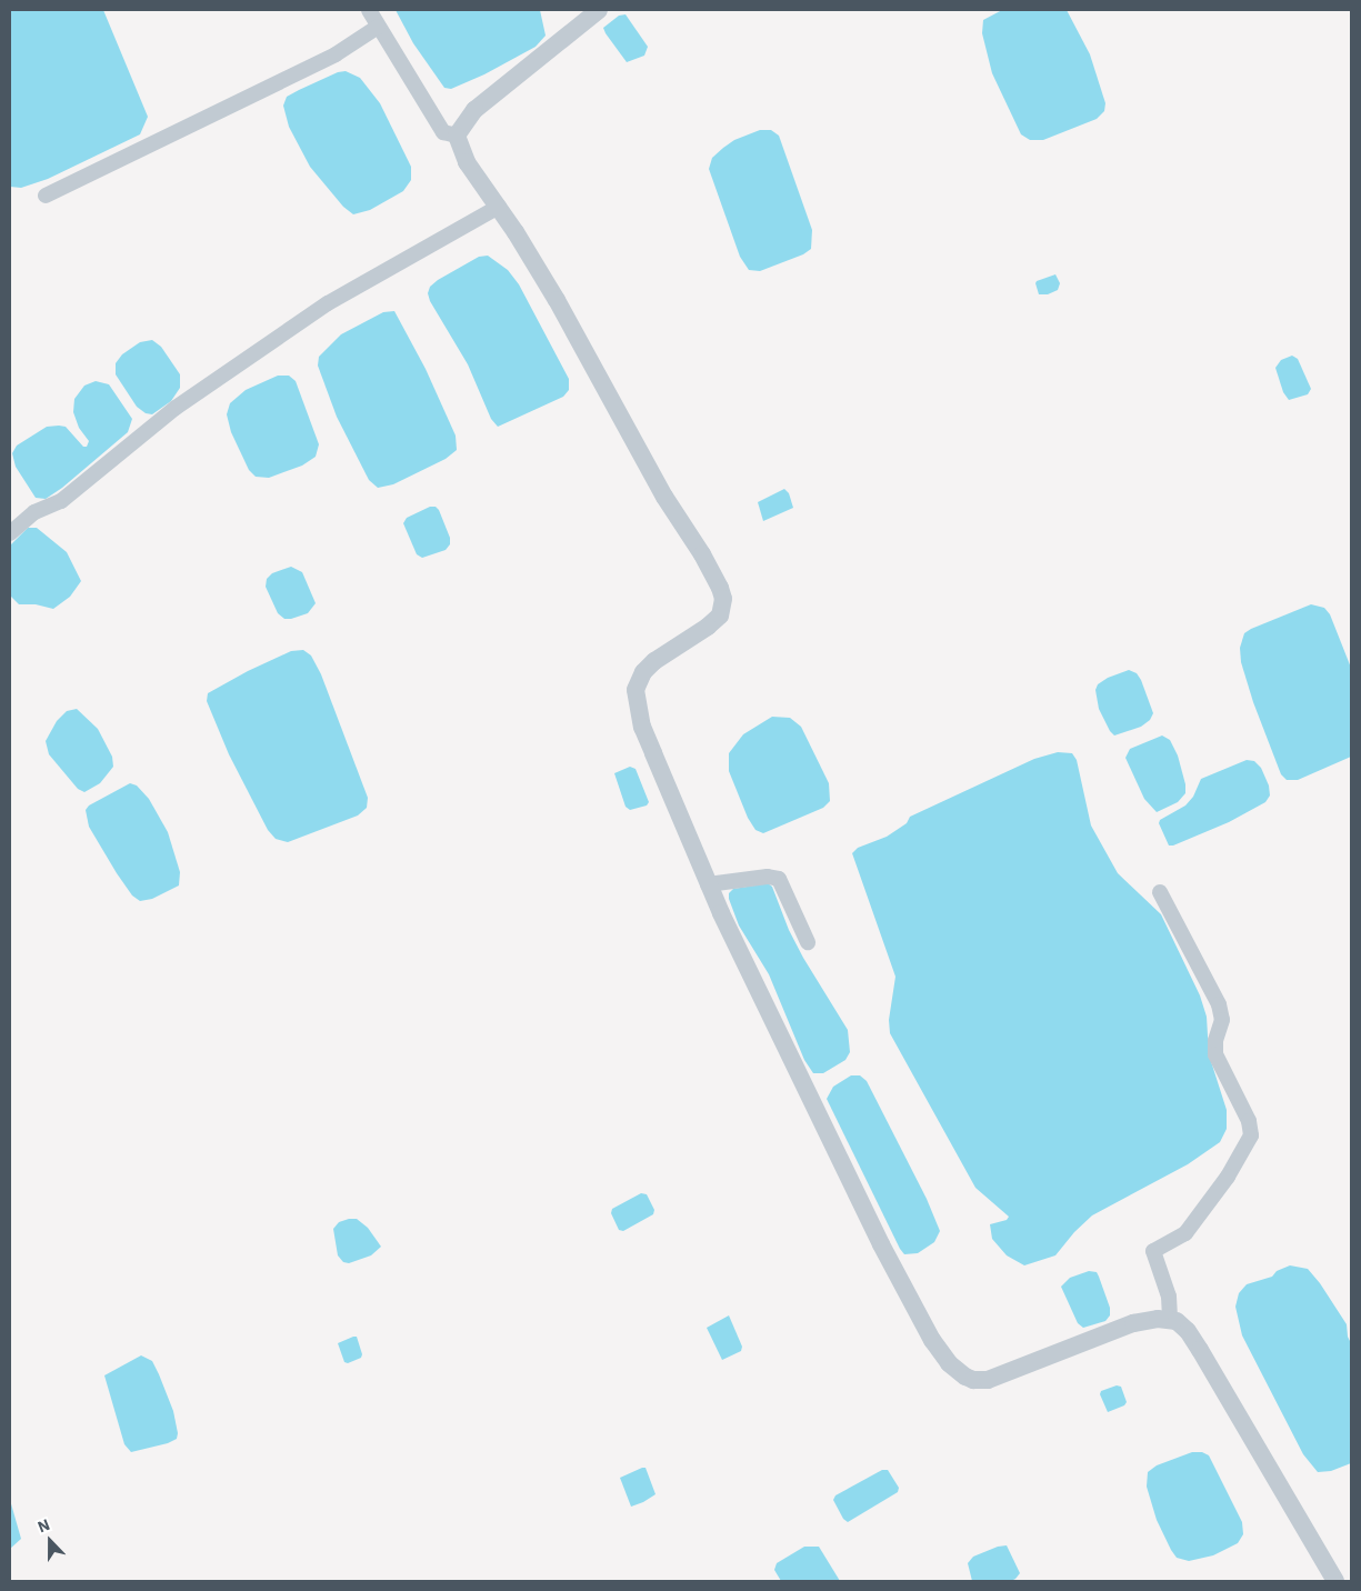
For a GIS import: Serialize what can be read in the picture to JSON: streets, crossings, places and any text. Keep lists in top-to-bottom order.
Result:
{
  "north": "top"
}
